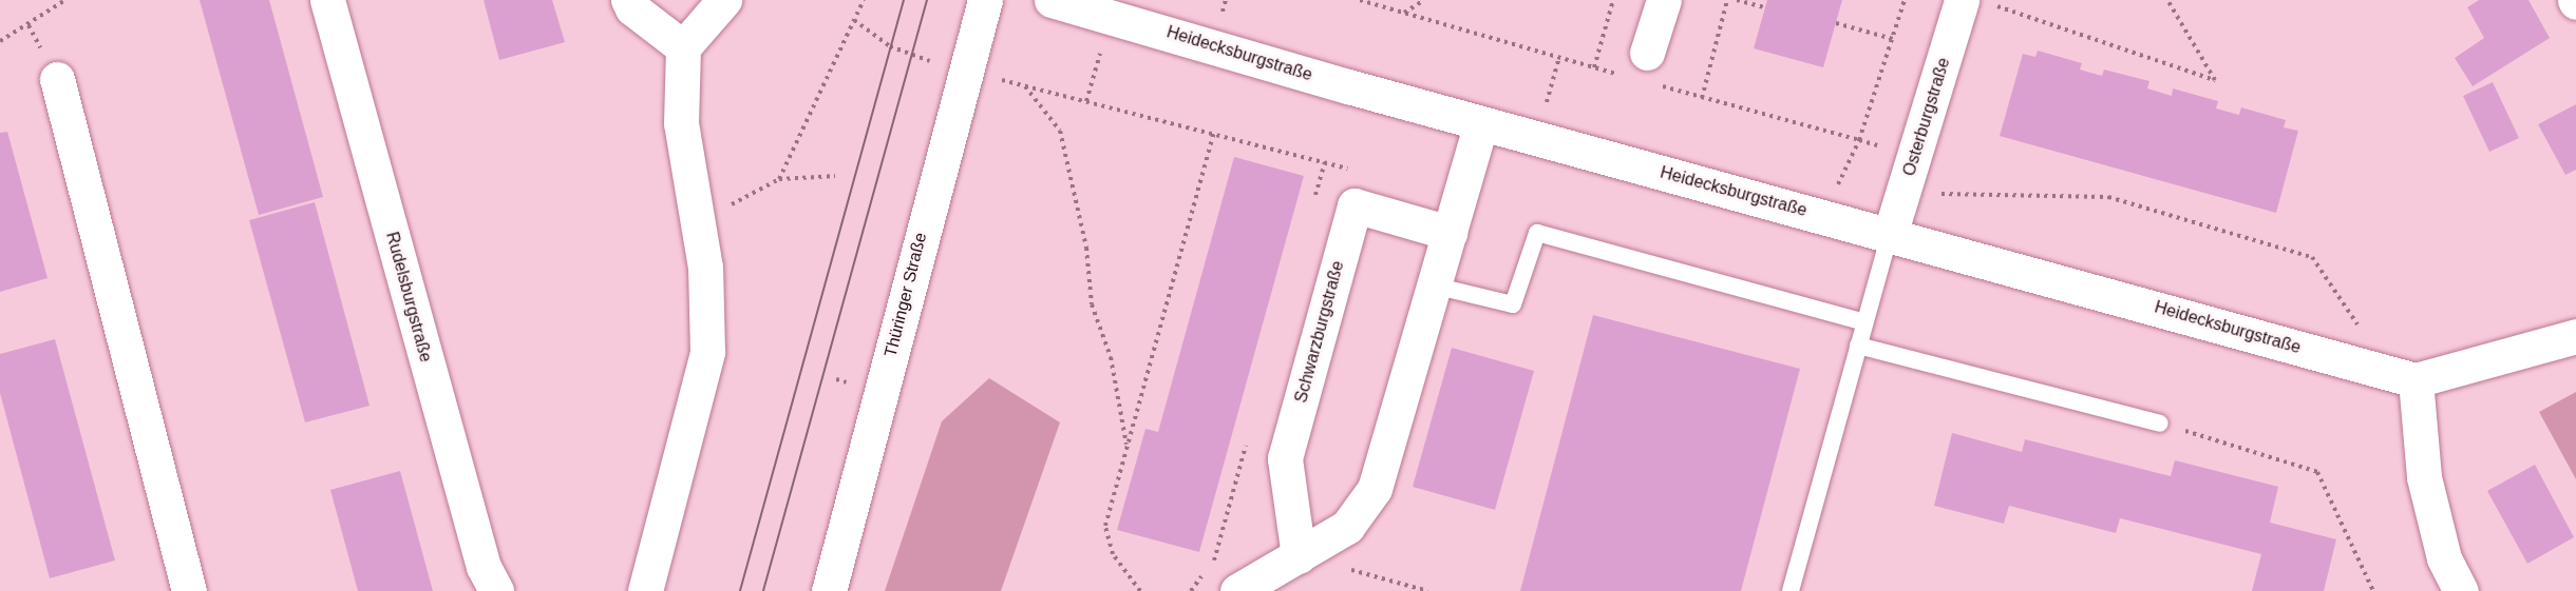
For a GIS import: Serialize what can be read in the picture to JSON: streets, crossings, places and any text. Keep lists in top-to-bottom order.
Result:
{
  "streets": {
    "street": [
      "Heidecksburgstraße",
      "Osterburgstraße",
      "Thüringer Straße",
      "Rudelsburgstraße",
      "Schwarzburgstraße"
    ]
  },
  "crossings": [
    ["Heidecksburgstraße", "Osterburgstraße"]
  ]
}
